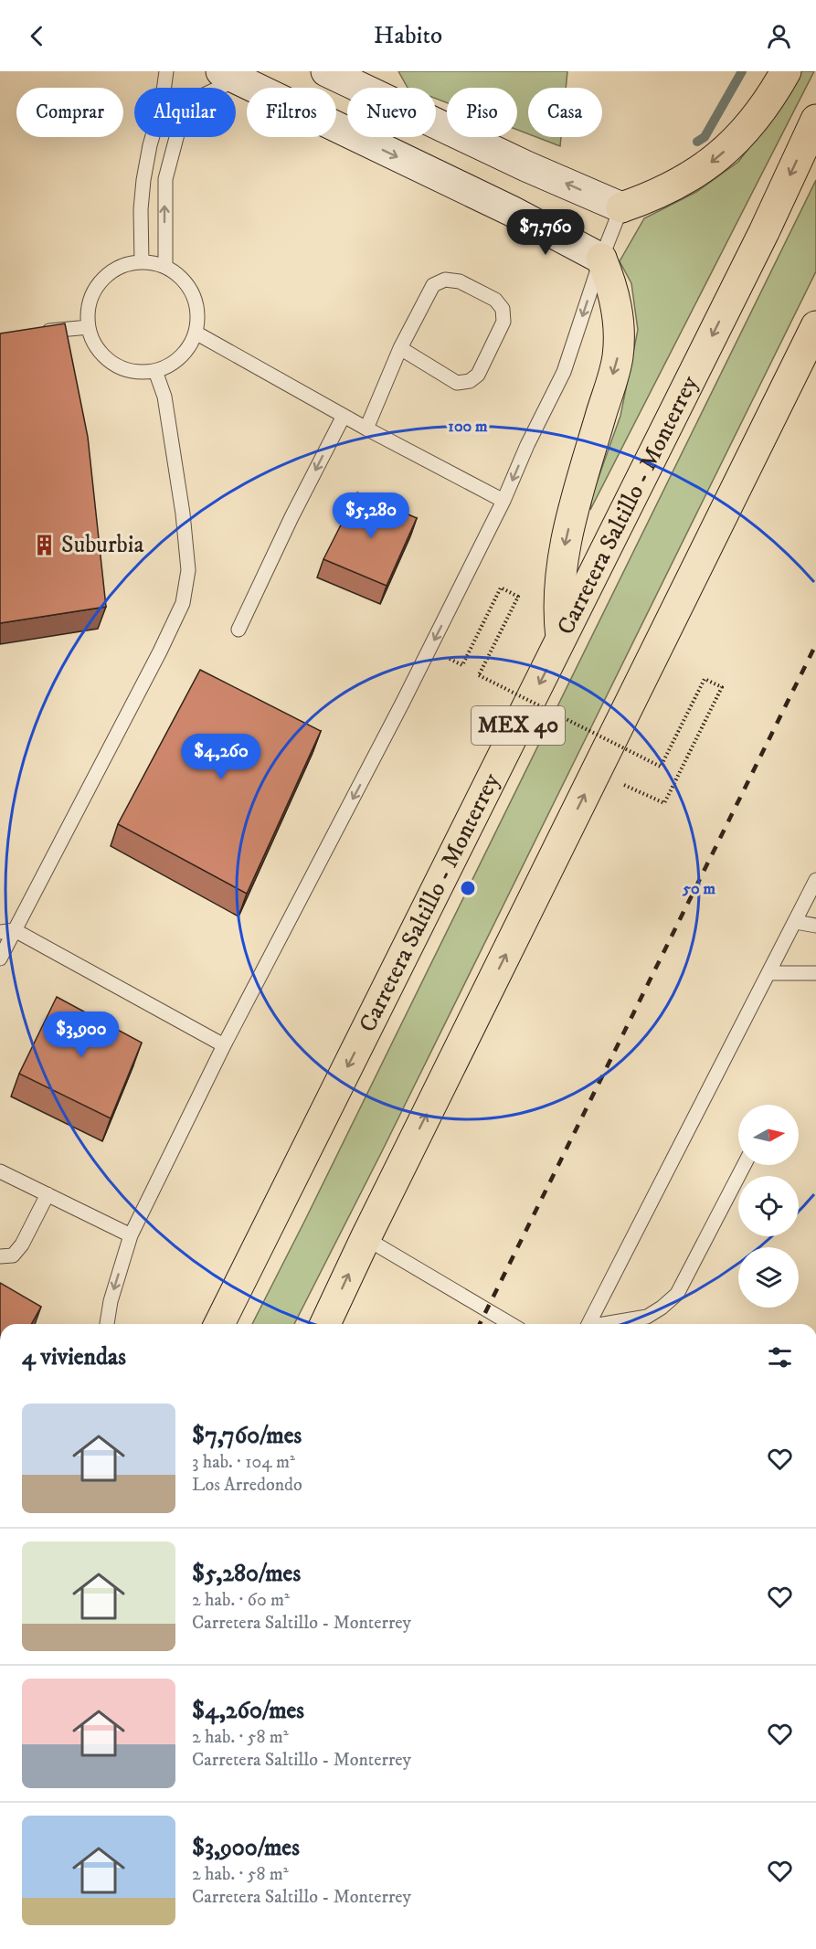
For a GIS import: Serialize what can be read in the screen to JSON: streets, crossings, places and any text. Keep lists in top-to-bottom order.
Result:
{
  "streets": {
    "main road": ["Carretera Saltillo - Monterrey", "MEX 40"]
  },
  "places": {
    "building": ["Suburbia"]
  },
  "north": "right",
  "page": {
    "header": "Habito",
    "chip": [
      "Comprar",
      "Alquilar",
      "Filtros",
      "Nuevo",
      "Piso",
      "Casa"
    ],
    "price": [
      "$7,760",
      "$5,280",
      "$4,260",
      "$3,900"
    ],
    "heading": "4 viviendas",
    "list": [
      {
        "name": "$7,760/mes",
        "note": "3 hab. · 104 m² · Los Arredondo"
      },
      {
        "name": "$5,280/mes",
        "note": "2 hab. · 60 m² · Carretera Saltillo - Monterrey"
      },
      {
        "name": "$4,260/mes",
        "note": "2 hab. · 58 m² · Carretera Saltillo - Monterrey"
      },
      {
        "name": "$3,900/mes",
        "note": "2 hab. · 58 m² · Carretera Saltillo - Monterrey"
      }
    ]
  },
  "rings": ["100 m", "50 m"]
}
